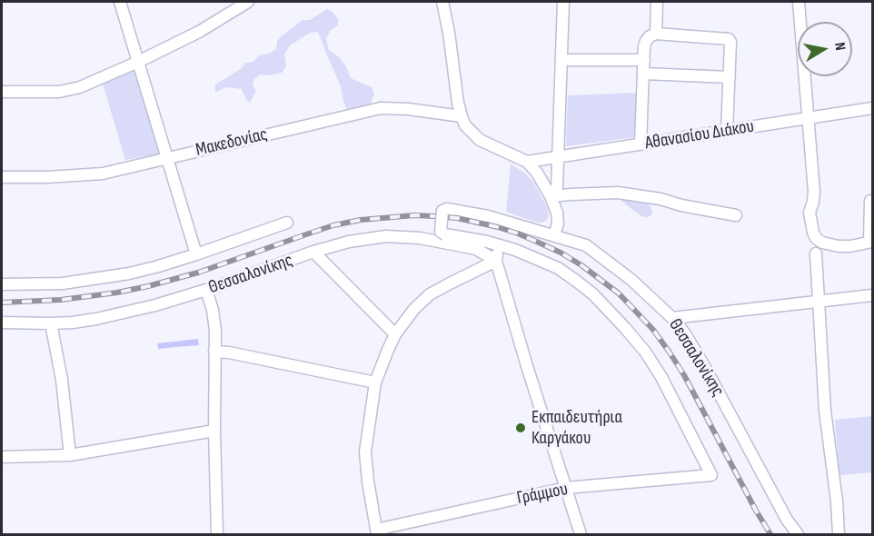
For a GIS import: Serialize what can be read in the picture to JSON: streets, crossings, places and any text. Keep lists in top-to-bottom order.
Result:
{
  "streets": {
    "street": [
      "Αθανασίου Διάκου",
      "Μακεδονίας",
      "Θεσσαλονίκης",
      "Γράμμου"
    ]
  },
  "crossings": [
    ["Θεσσαλονίκης", "Γράμμου"]
  ],
  "places": ["Εκπαιδευτήρια Καργάκου"],
  "north": "right"
}
